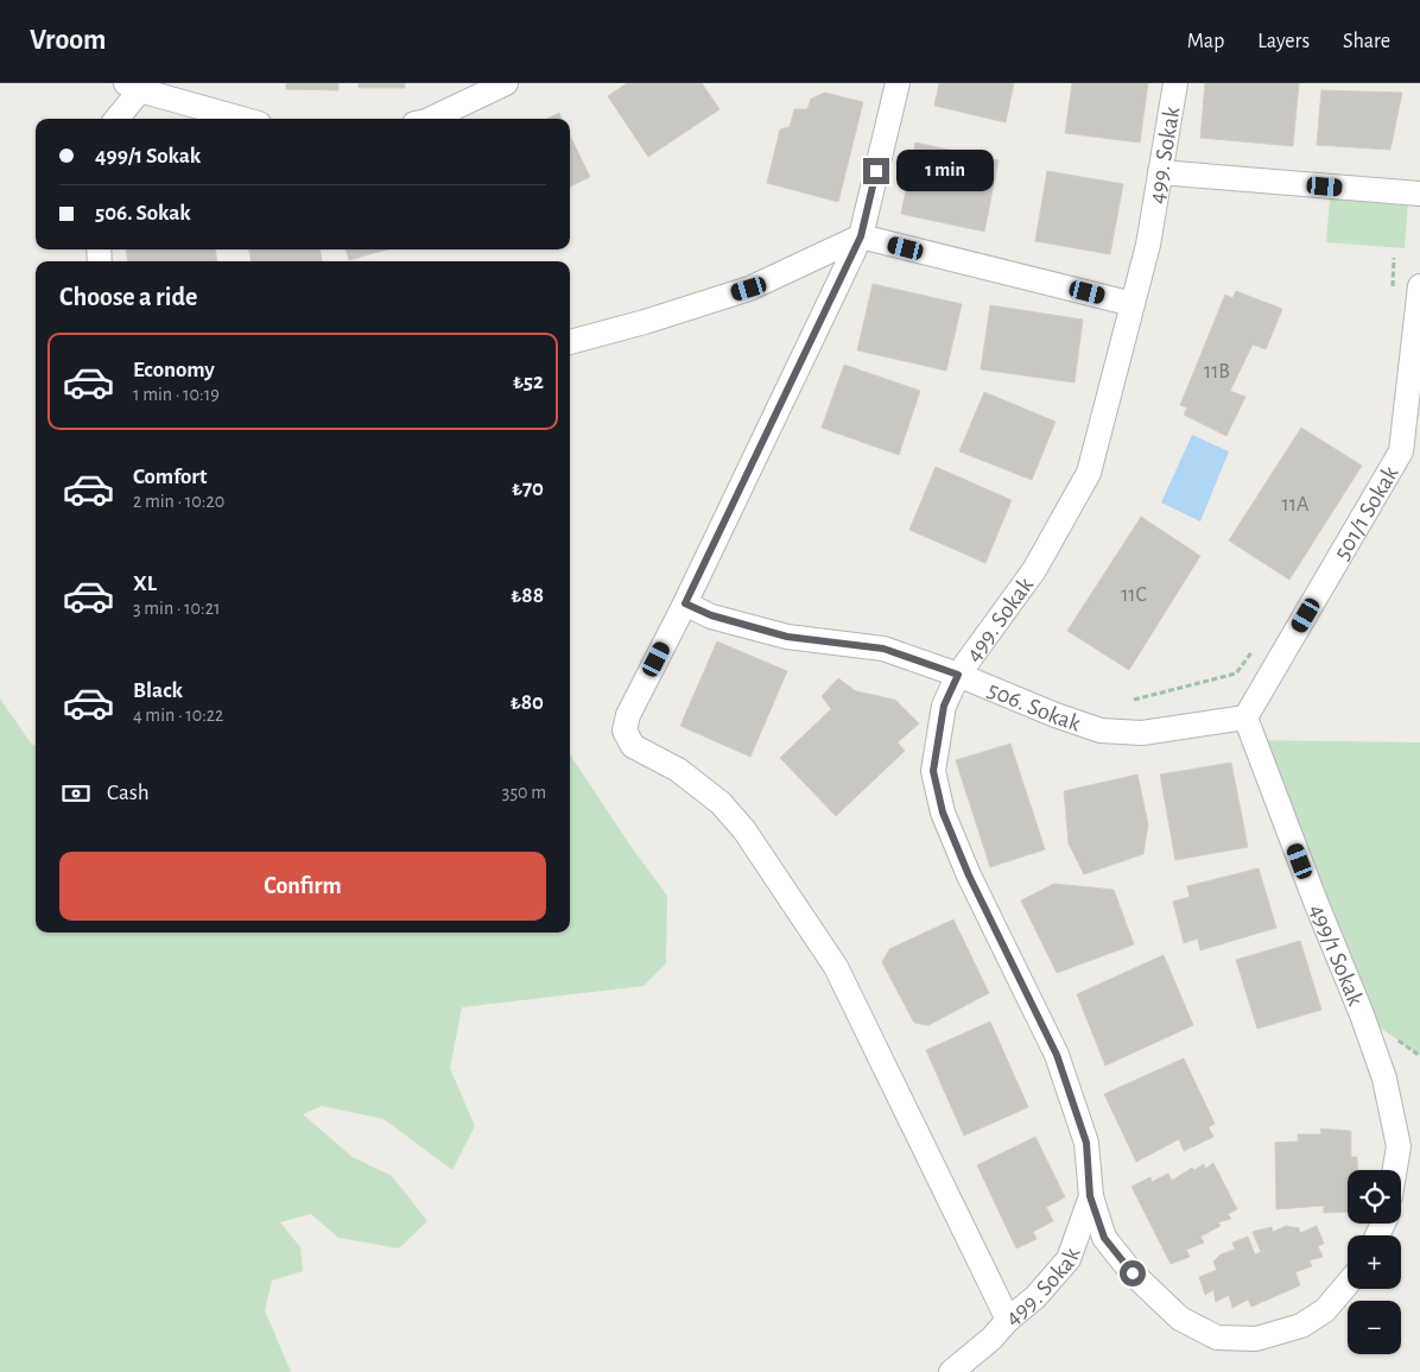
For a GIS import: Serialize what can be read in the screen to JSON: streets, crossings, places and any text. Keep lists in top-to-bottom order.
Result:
{
  "streets": {
    "street": [
      "499. Sokak",
      "501/1 Sokak",
      "506. Sokak",
      "499/1 Sokak"
    ]
  },
  "crossings": [
    ["499. Sokak", "506. Sokak"],
    ["501/1 Sokak", "506. Sokak"],
    ["501/1 Sokak", "499/1 Sokak"],
    ["506. Sokak", "499/1 Sokak"]
  ],
  "house_numbers": ["11B", "11A", "11C"],
  "page": {
    "header": "Vroom",
    "nav": ["Map", "Layers", "Share"],
    "banner": ["499/1 Sokak", "506. Sokak"],
    "bubble": "1 min",
    "heading": "Choose a ride",
    "list": [
      {
        "name": "Economy",
        "note": "1 min · 10:19",
        "value": "₺52"
      },
      {
        "name": "Comfort",
        "note": "2 min · 10:20",
        "value": "₺70"
      },
      {
        "name": "XL",
        "note": "3 min · 10:21",
        "value": "₺88"
      },
      {
        "name": "Black",
        "note": "4 min · 10:22",
        "value": "₺80"
      }
    ],
    "pay": ["Cash", "350 m"],
    "buttons": "Confirm",
    "map_buttons": ["+", "−"]
  }
}
